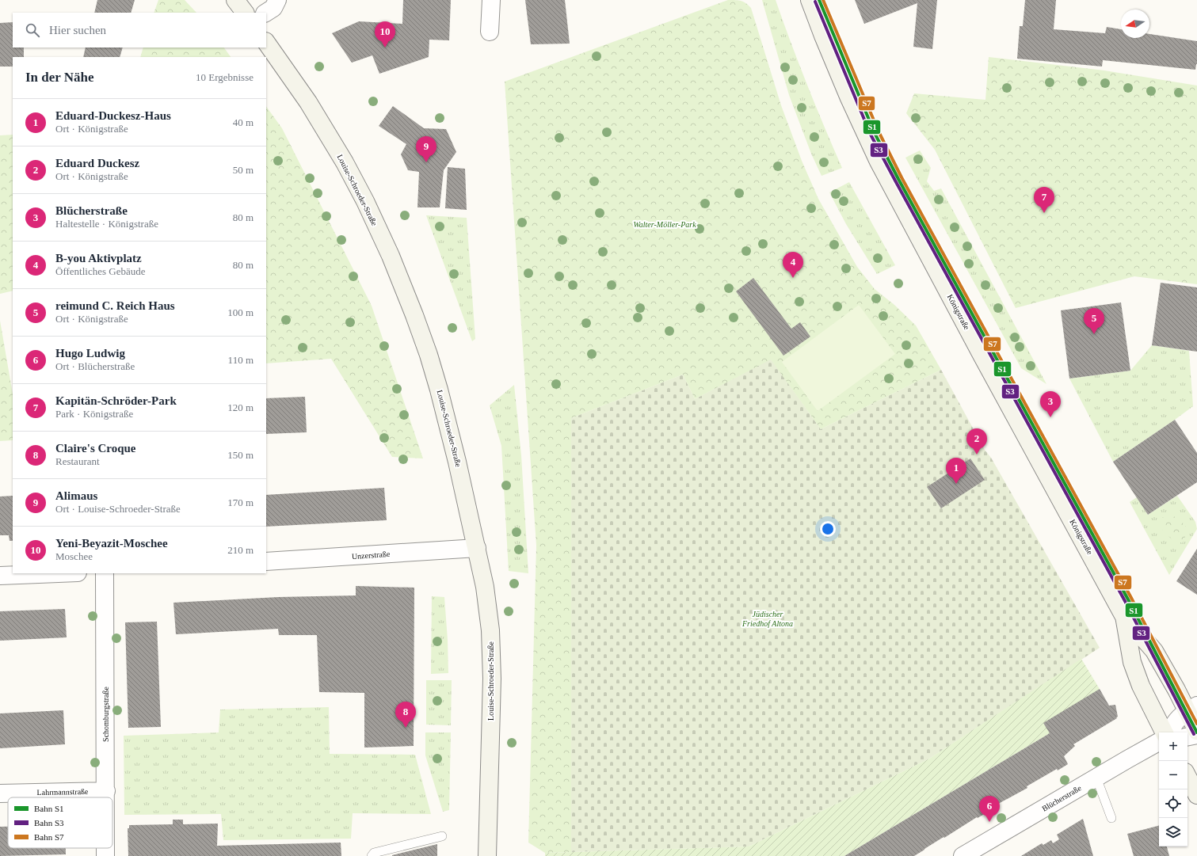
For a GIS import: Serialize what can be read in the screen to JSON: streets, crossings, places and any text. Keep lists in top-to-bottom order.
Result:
{
  "streets": {
    "main road": ["Louise-Schroeder-Straße", "Königstraße"],
    "street": [
      "Unzerstraße",
      "Schomburgstraße",
      "Lahrmannstraße",
      "Blücherstraße"
    ]
  },
  "crossings": [
    ["Louise-Schroeder-Straße", "Unzerstraße"],
    ["Schomburgstraße", "Lahrmannstraße"]
  ],
  "parks": ["Walter-Möller-Park", "Jüdischer Friedhof Altona"],
  "lines": ["rail line S1", "rail line S7", "rail line S3"],
  "legend": ["Bahn S1", "Bahn S3", "Bahn S7"],
  "north": "left",
  "page": {
    "search": "Hier suchen",
    "pins": [
      "10",
      "9",
      "7",
      "4",
      "5",
      "3",
      "2",
      "1",
      "8",
      "6"
    ],
    "heading": ["In der Nähe", "10 Ergebnisse"],
    "list": [
      {
        "mark": "1",
        "name": "Eduard-Duckesz-Haus",
        "note": "Ort · Königstraße",
        "value": "40 m"
      },
      {
        "mark": "2",
        "name": "Eduard Duckesz",
        "note": "Ort · Königstraße",
        "value": "50 m"
      },
      {
        "mark": "3",
        "name": "Blücherstraße",
        "note": "Haltestelle · Königstraße",
        "value": "80 m"
      },
      {
        "mark": "4",
        "name": "B-you Aktivplatz",
        "note": "Öffentliches Gebäude",
        "value": "80 m"
      },
      {
        "mark": "5",
        "name": "reimund C. Reich Haus",
        "note": "Ort · Königstraße",
        "value": "100 m"
      },
      {
        "mark": "6",
        "name": "Hugo Ludwig",
        "note": "Ort · Blücherstraße",
        "value": "110 m"
      },
      {
        "mark": "7",
        "name": "Kapitän-Schröder-Park",
        "note": "Park · Königstraße",
        "value": "120 m"
      },
      {
        "mark": "8",
        "name": "Claire's Croque",
        "note": "Restaurant",
        "value": "150 m"
      },
      {
        "mark": "9",
        "name": "Alimaus",
        "note": "Ort · Louise-Schroeder-Straße",
        "value": "170 m"
      },
      {
        "mark": "10",
        "name": "Yeni-Beyazit-Moschee",
        "note": "Moschee",
        "value": "210 m"
      }
    ],
    "map_buttons": ["+", "−"]
  }
}
